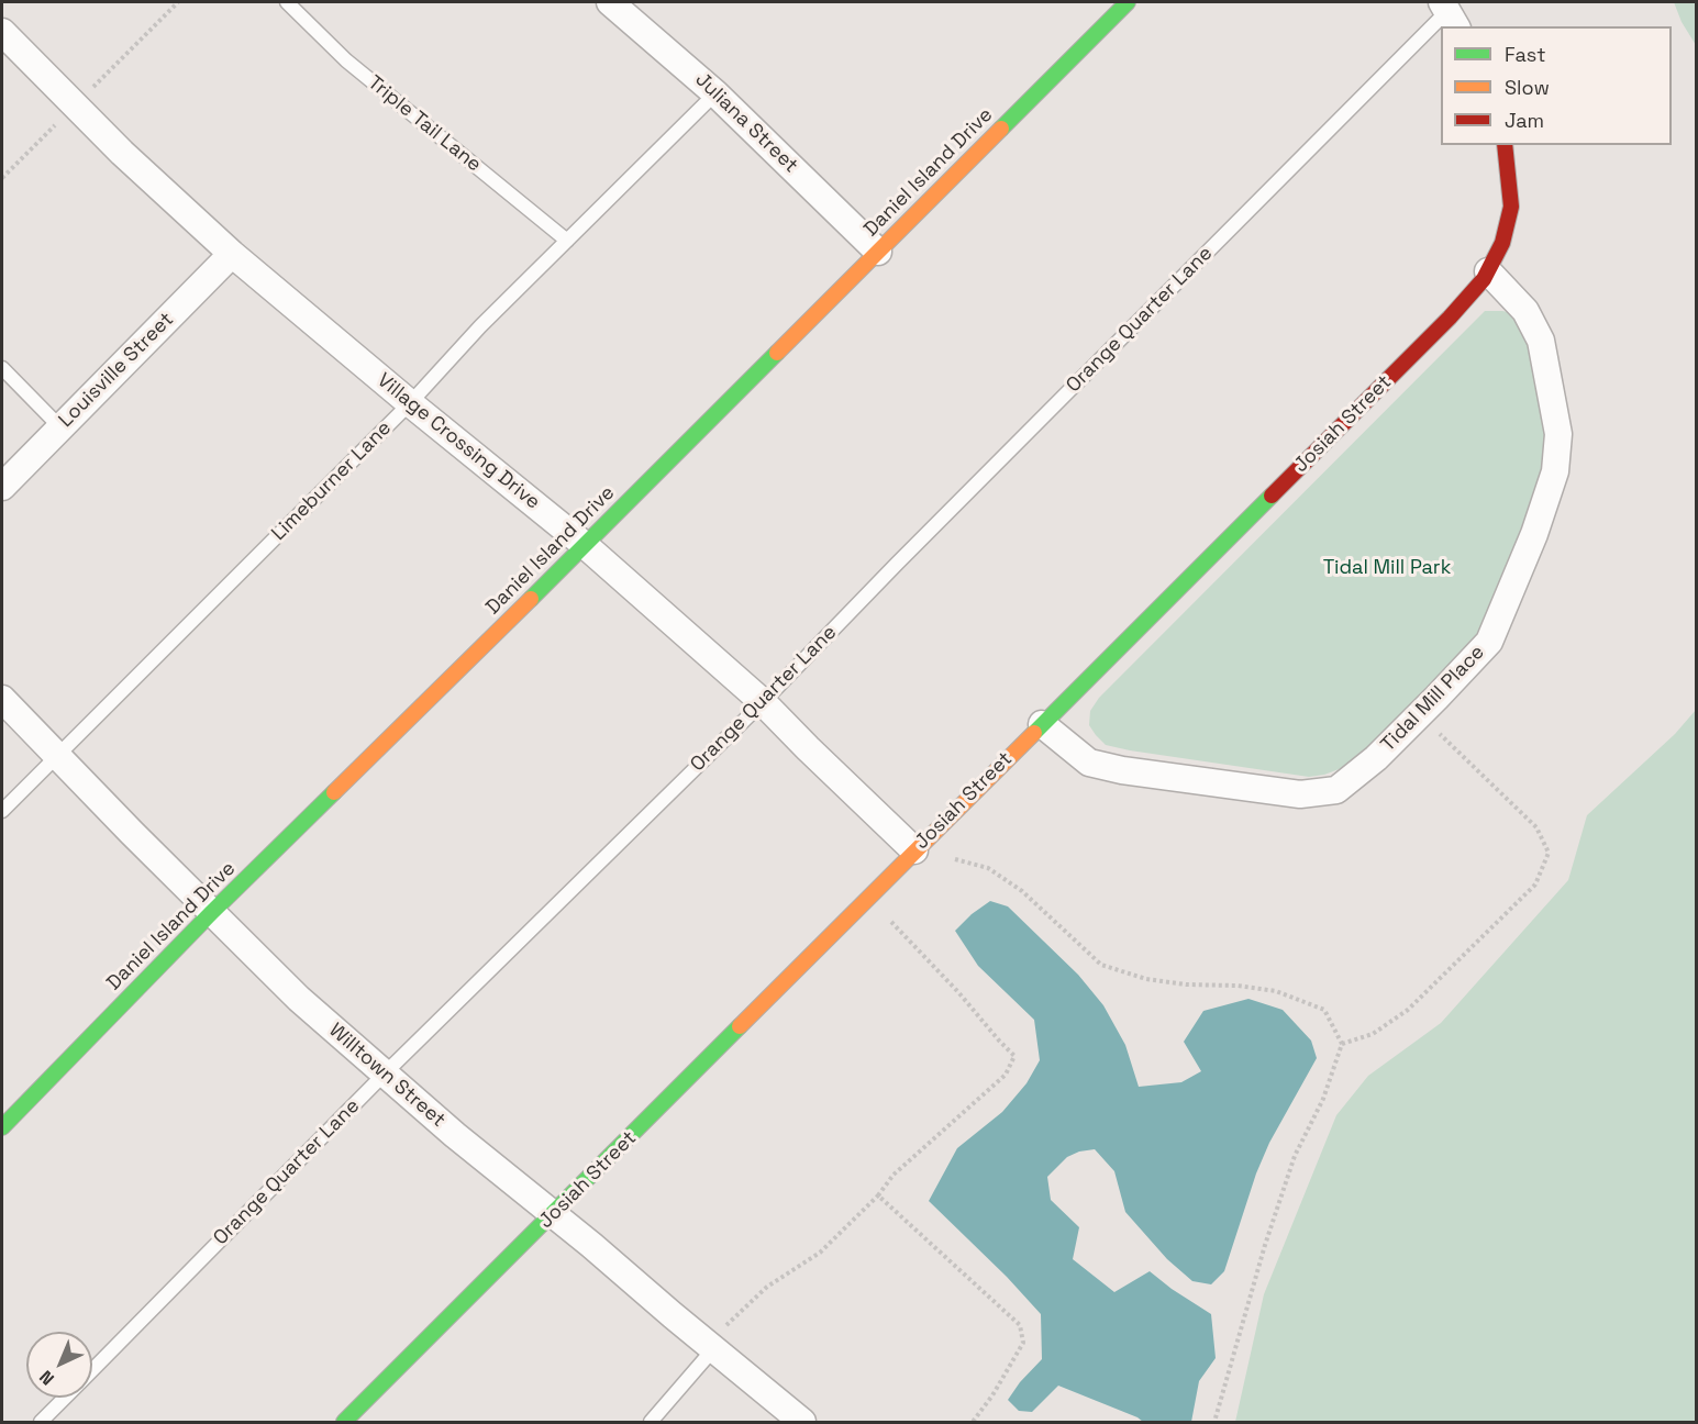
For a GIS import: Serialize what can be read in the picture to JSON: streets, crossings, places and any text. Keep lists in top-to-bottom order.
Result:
{
  "streets": {
    "street": [
      "Juliana Street",
      "Daniel Island Drive",
      "Louisville Street",
      "Josiah Street",
      "Village Crossing Drive",
      "Tidal Mill Place",
      "Willtown Street"
    ],
    "lane": ["Triple Tail Lane", "Orange Quarter Lane", "Limeburner Lane"]
  },
  "crossings": [
    ["Juliana Street", "Daniel Island Drive"],
    ["Juliana Street", "Limeburner Lane"],
    ["Triple Tail Lane", "Limeburner Lane"],
    ["Daniel Island Drive", "Village Crossing Drive"],
    ["Daniel Island Drive", "Willtown Street"],
    ["Orange Quarter Lane", "Village Crossing Drive"],
    ["Orange Quarter Lane", "Willtown Street"],
    ["Louisville Street", "Village Crossing Drive"],
    ["Josiah Street", "Village Crossing Drive"],
    ["Josiah Street", "Tidal Mill Place"],
    ["Josiah Street", "Willtown Street"],
    ["Village Crossing Drive", "Limeburner Lane"],
    ["Limeburner Lane", "Willtown Street"]
  ],
  "parks": ["Tidal Mill Park"],
  "legend": ["Fast", "Slow", "Jam"],
  "north": "bottom left"
}
